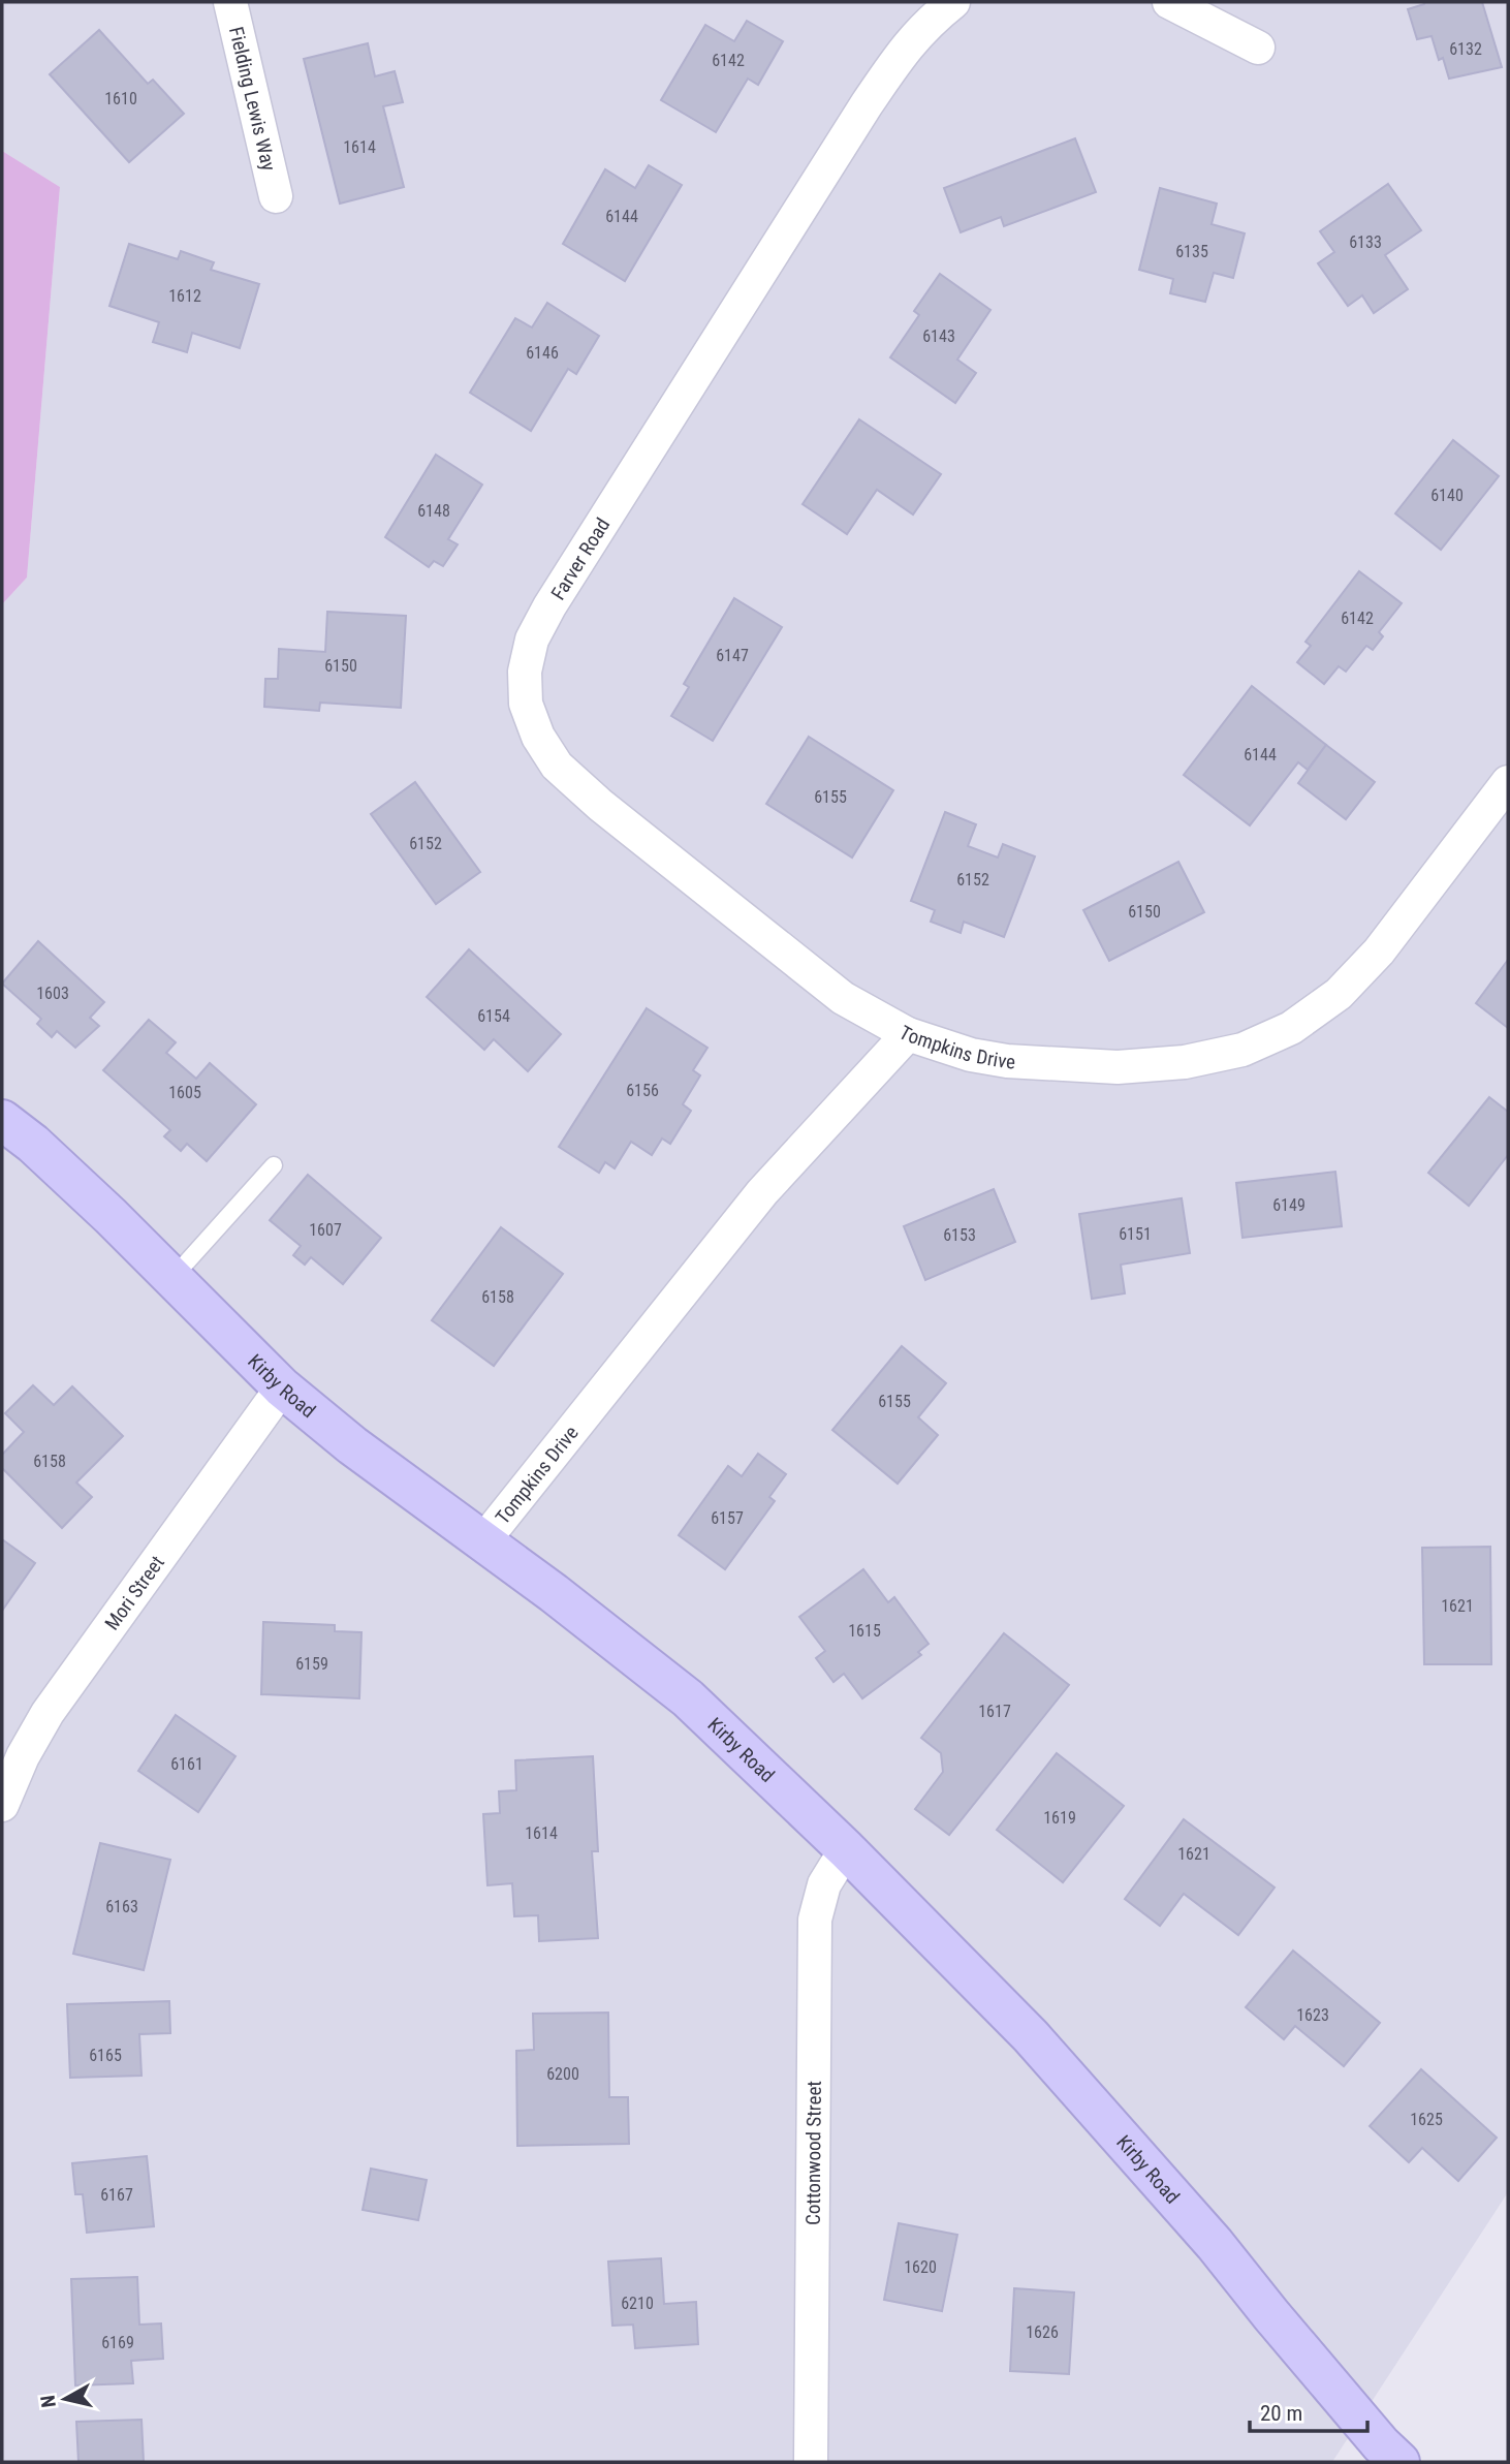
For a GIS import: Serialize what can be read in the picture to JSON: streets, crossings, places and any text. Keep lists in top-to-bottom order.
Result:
{
  "streets": {
    "main road": ["Kirby Road"],
    "street": [
      "Fielding Lewis Way",
      "Farver Road",
      "Tompkins Drive",
      "Mori Street",
      "Cottonwood Street"
    ]
  },
  "crossings": [
    ["Farver Road", "Tompkins Drive"],
    ["Tompkins Drive", "Kirby Road"],
    ["Kirby Road", "Mori Street"],
    ["Kirby Road", "Cottonwood Street"]
  ],
  "house_numbers": [
    "6132",
    "6142",
    "1610",
    "1614",
    "6144",
    "6133",
    "6135",
    "1612",
    "6143",
    "6146",
    "6140",
    "6148",
    "6142",
    "6147",
    "6150",
    "6144",
    "6155",
    "6152",
    "6152",
    "6150",
    "1603",
    "6154",
    "6156",
    "1605",
    "6149",
    "1607",
    "6151",
    "6153",
    "6158",
    "6155",
    "6158",
    "6157",
    "1621",
    "1615",
    "6159",
    "1617",
    "6161",
    "1619",
    "1614",
    "1621",
    "6163",
    "1623",
    "6165",
    "6200",
    "1625",
    "6167",
    "1620",
    "6210",
    "1626",
    "6169"
  ],
  "scale_bar": "20 m",
  "north": "left"
}
